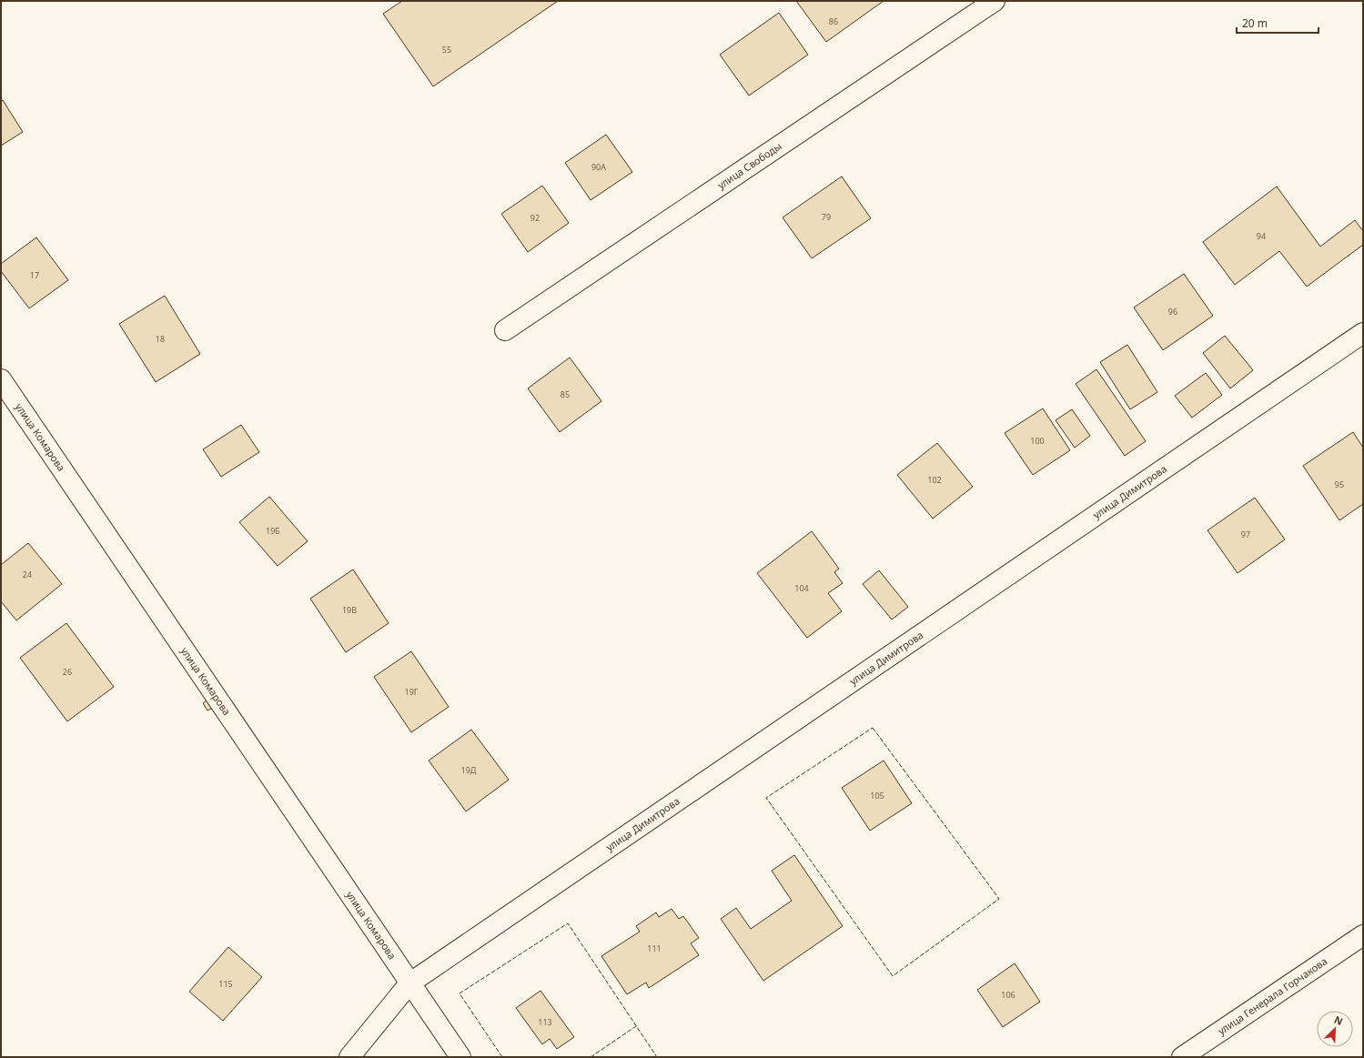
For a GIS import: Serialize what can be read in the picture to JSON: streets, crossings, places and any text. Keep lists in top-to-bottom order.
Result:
{
  "streets": {
    "street": [
      "улица Свободы",
      "улица Комарова",
      "улица Димитрова",
      "улица Генерала Горчакова"
    ]
  },
  "crossings": [
    ["улица Комарова", "улица Димитрова"]
  ],
  "house_numbers": [
    "86",
    "55",
    "90А",
    "79",
    "92",
    "94",
    "17",
    "96",
    "18",
    "85",
    "100",
    "102",
    "95",
    "19Б",
    "97",
    "24",
    "104",
    "19В",
    "26",
    "19Г",
    "19Д",
    "105",
    "111",
    "115",
    "106",
    "113"
  ],
  "scale_bar": "20 m",
  "north": "top right"
}
